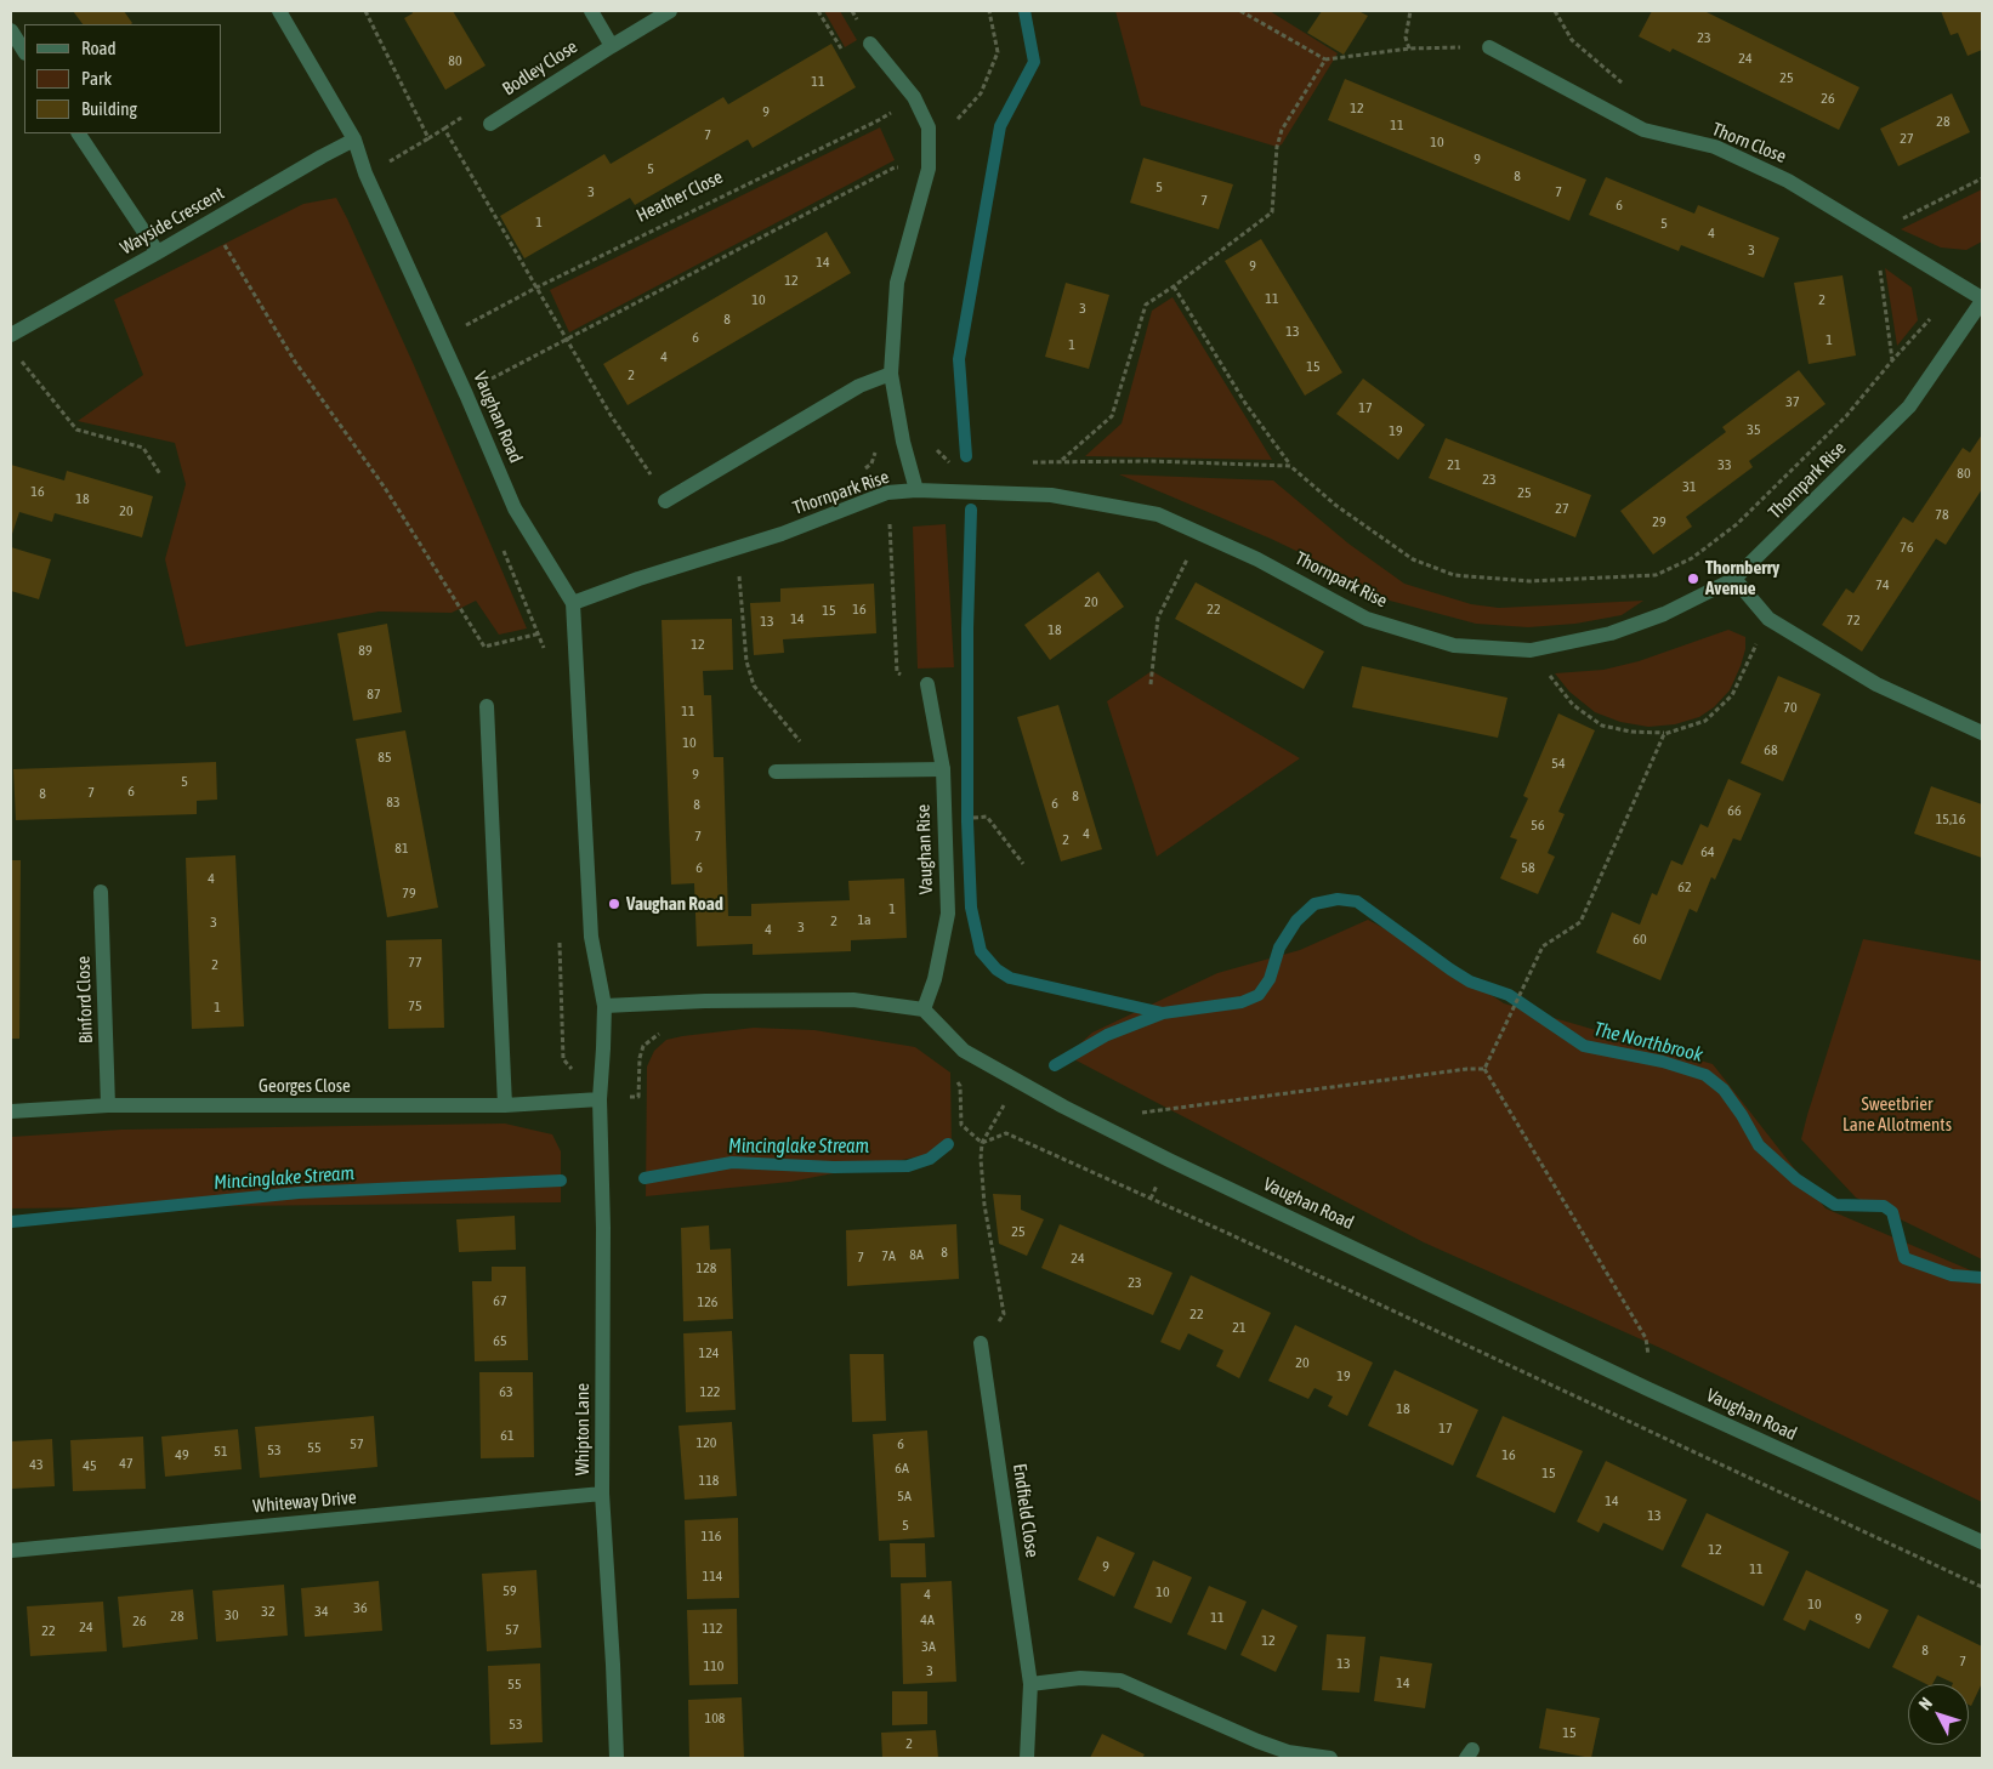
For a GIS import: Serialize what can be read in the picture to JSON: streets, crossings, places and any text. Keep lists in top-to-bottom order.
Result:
{
  "streets": {
    "street": [
      "Bodley Close",
      "Thorn Close",
      "Wayside Crescent",
      "Vaughan Road",
      "Thornpark Rise",
      "Vaughan Rise",
      "Binford Close",
      "Georges Close",
      "Whipton Lane",
      "Whiteway Drive",
      "Endfield Close"
    ],
    "path": ["Heather Close"]
  },
  "crossings": [
    ["Thorn Close", "Thornpark Rise"],
    ["Wayside Crescent", "Vaughan Road"],
    ["Vaughan Road", "Thornpark Rise"],
    ["Vaughan Road", "Vaughan Rise"],
    ["Vaughan Road", "Georges Close"],
    ["Vaughan Road", "Whipton Lane"],
    ["Binford Close", "Georges Close"],
    ["Georges Close", "Whipton Lane"],
    ["Whipton Lane", "Whiteway Drive"]
  ],
  "water": ["The Northbrook", "Mincinglake Stream"],
  "parks": ["Sweetbrier Lane Allotments"],
  "places": ["Thornberry Avenue", "Vaughan Road"],
  "house_numbers": [
    "23",
    "24",
    "80",
    "25",
    "11",
    "26",
    "12",
    "9",
    "28",
    "11",
    "7",
    "27",
    "10",
    "9",
    "5",
    "8",
    "5",
    "3",
    "7",
    "7",
    "6",
    "1",
    "5",
    "4",
    "3",
    "14",
    "9",
    "12",
    "11",
    "10",
    "2",
    "3",
    "8",
    "13",
    "6",
    "1",
    "1",
    "4",
    "15",
    "2",
    "37",
    "17",
    "35",
    "19",
    "21",
    "33",
    "80",
    "23",
    "31",
    "16",
    "25",
    "18",
    "27",
    "20",
    "78",
    "29",
    "76",
    "74",
    "20",
    "16",
    "22",
    "15",
    "14",
    "72",
    "13",
    "18",
    "12",
    "89",
    "87",
    "70",
    "11",
    "10",
    "68",
    "85",
    "54",
    "9",
    "5",
    "6",
    "7",
    "8",
    "8",
    "83",
    "6",
    "8",
    "66",
    "15,16",
    "56",
    "4",
    "7",
    "2",
    "81",
    "64",
    "6",
    "58",
    "4",
    "62",
    "79",
    "1",
    "1a",
    "2",
    "3",
    "3",
    "4",
    "60",
    "77",
    "2",
    "75",
    "1",
    "25",
    "8",
    "8A",
    "7A",
    "7",
    "24",
    "128",
    "23",
    "67",
    "126",
    "22",
    "21",
    "65",
    "124",
    "20",
    "19",
    "63",
    "122",
    "18",
    "17",
    "61",
    "120",
    "57",
    "6",
    "55",
    "53",
    "51",
    "49",
    "16",
    "47",
    "43",
    "45",
    "6A",
    "15",
    "118",
    "5A",
    "14",
    "13",
    "5",
    "116",
    "12",
    "9",
    "11",
    "114",
    "59",
    "10",
    "4",
    "10",
    "36",
    "32",
    "34",
    "30",
    "28",
    "11",
    "9",
    "4A",
    "26",
    "24",
    "112",
    "57",
    "22",
    "12",
    "3A",
    "8",
    "7",
    "13",
    "110",
    "3",
    "14",
    "55",
    "108",
    "53",
    "15",
    "2"
  ],
  "legend": ["Road", "Park", "Building"],
  "north": "top left"
}
